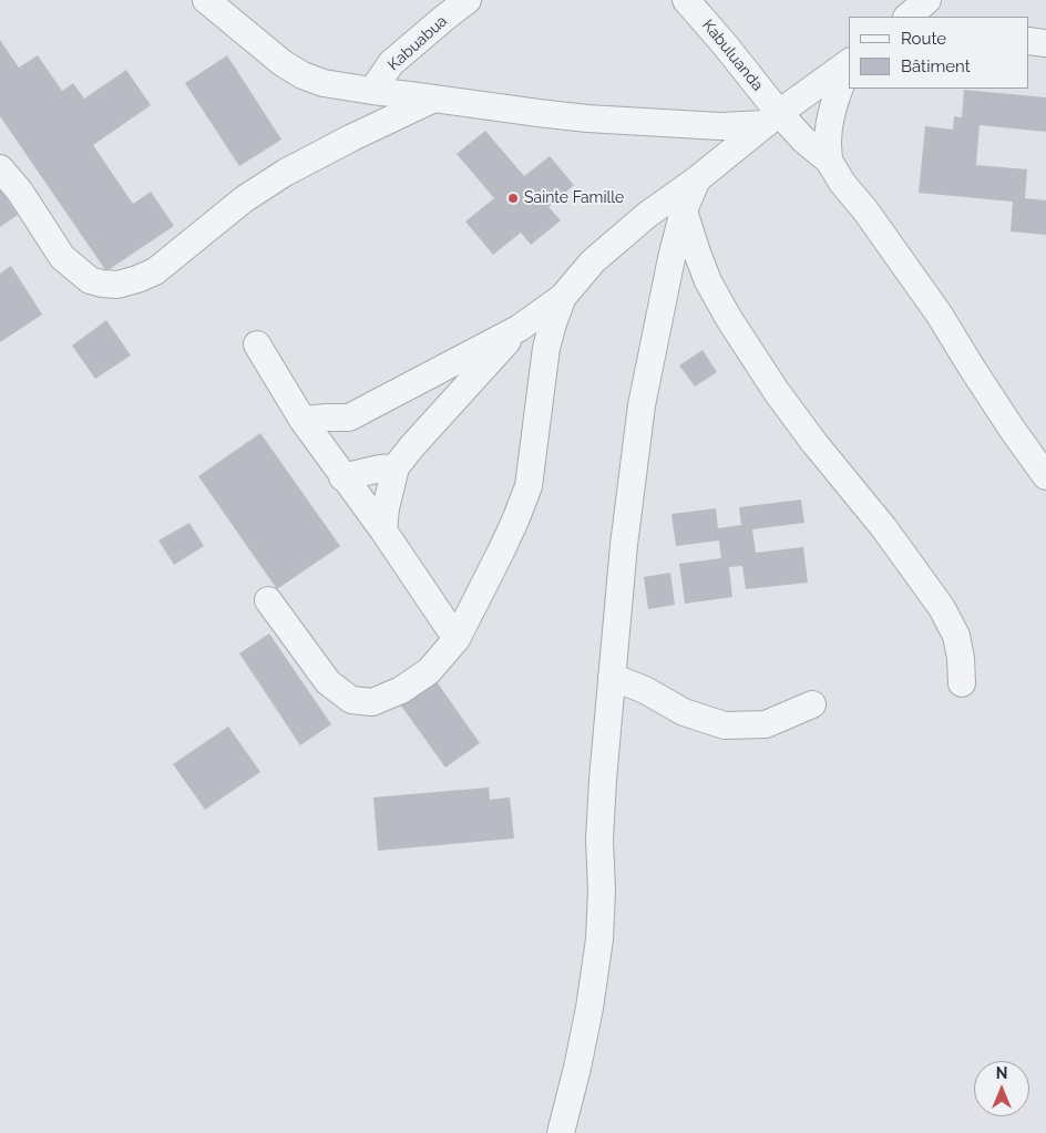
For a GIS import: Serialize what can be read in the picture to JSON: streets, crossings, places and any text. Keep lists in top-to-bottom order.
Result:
{
  "streets": {
    "street": ["Kabuabua", "Kabuluanda"]
  },
  "places": ["Sainte Famille"],
  "legend": ["Route", "Bâtiment"],
  "north": "top"
}
